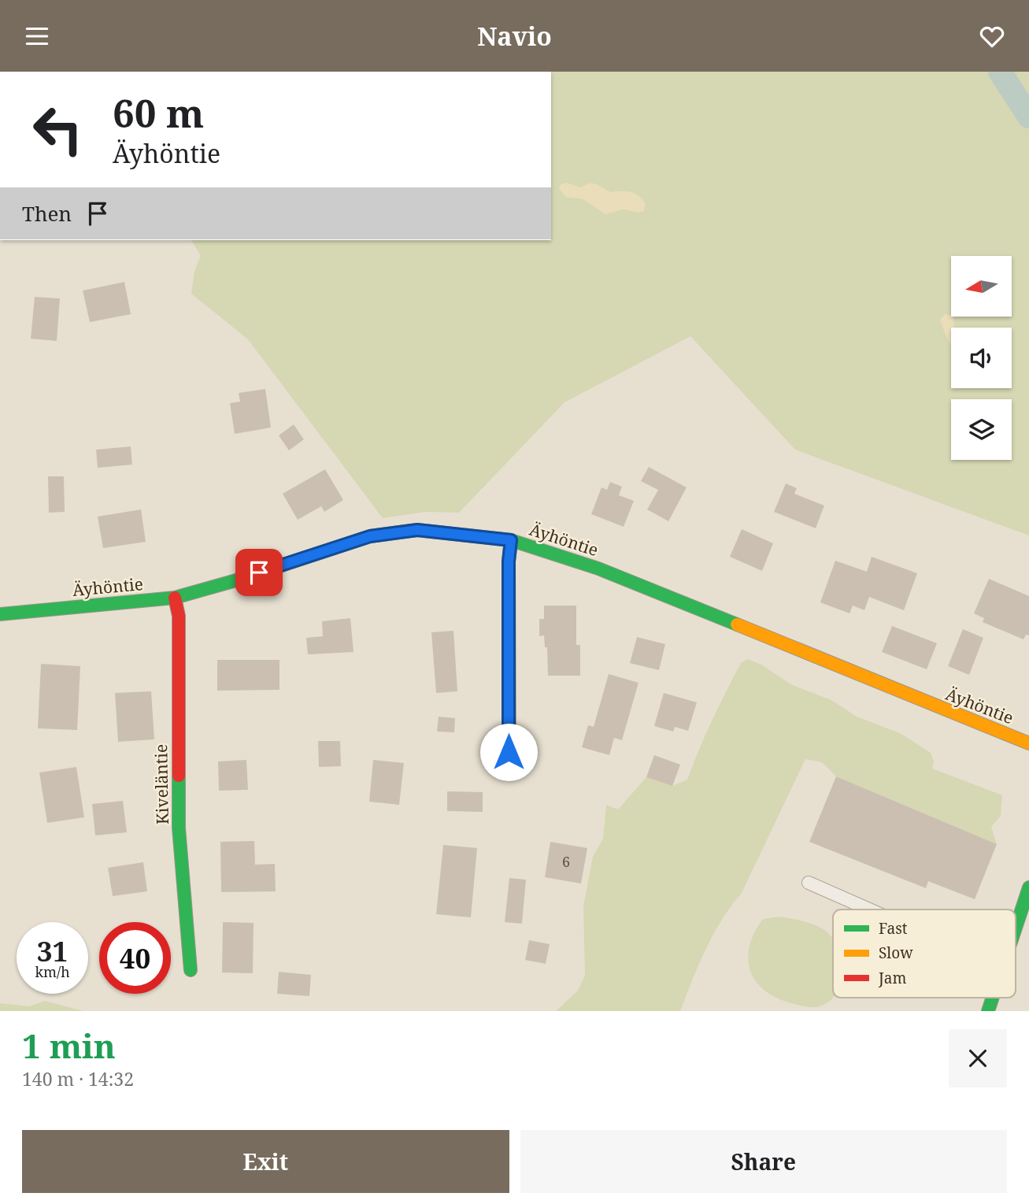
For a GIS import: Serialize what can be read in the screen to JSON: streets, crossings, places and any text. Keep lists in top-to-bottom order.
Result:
{
  "streets": {
    "main road": ["Äyhöntie", "Kiveläntie"]
  },
  "crossings": [
    ["Äyhöntie", "Kiveläntie"]
  ],
  "house_numbers": ["6"],
  "legend": ["Fast", "Slow", "Jam"],
  "north": "left",
  "page": {
    "header": "Navio",
    "turn": ["60 m", "Äyhöntie"],
    "then": "Then",
    "speed": "31 km/h",
    "limit": "40",
    "heading": ["1 min", "140 m · 14:32"],
    "buttons": ["Exit", "Share"]
  }
}
